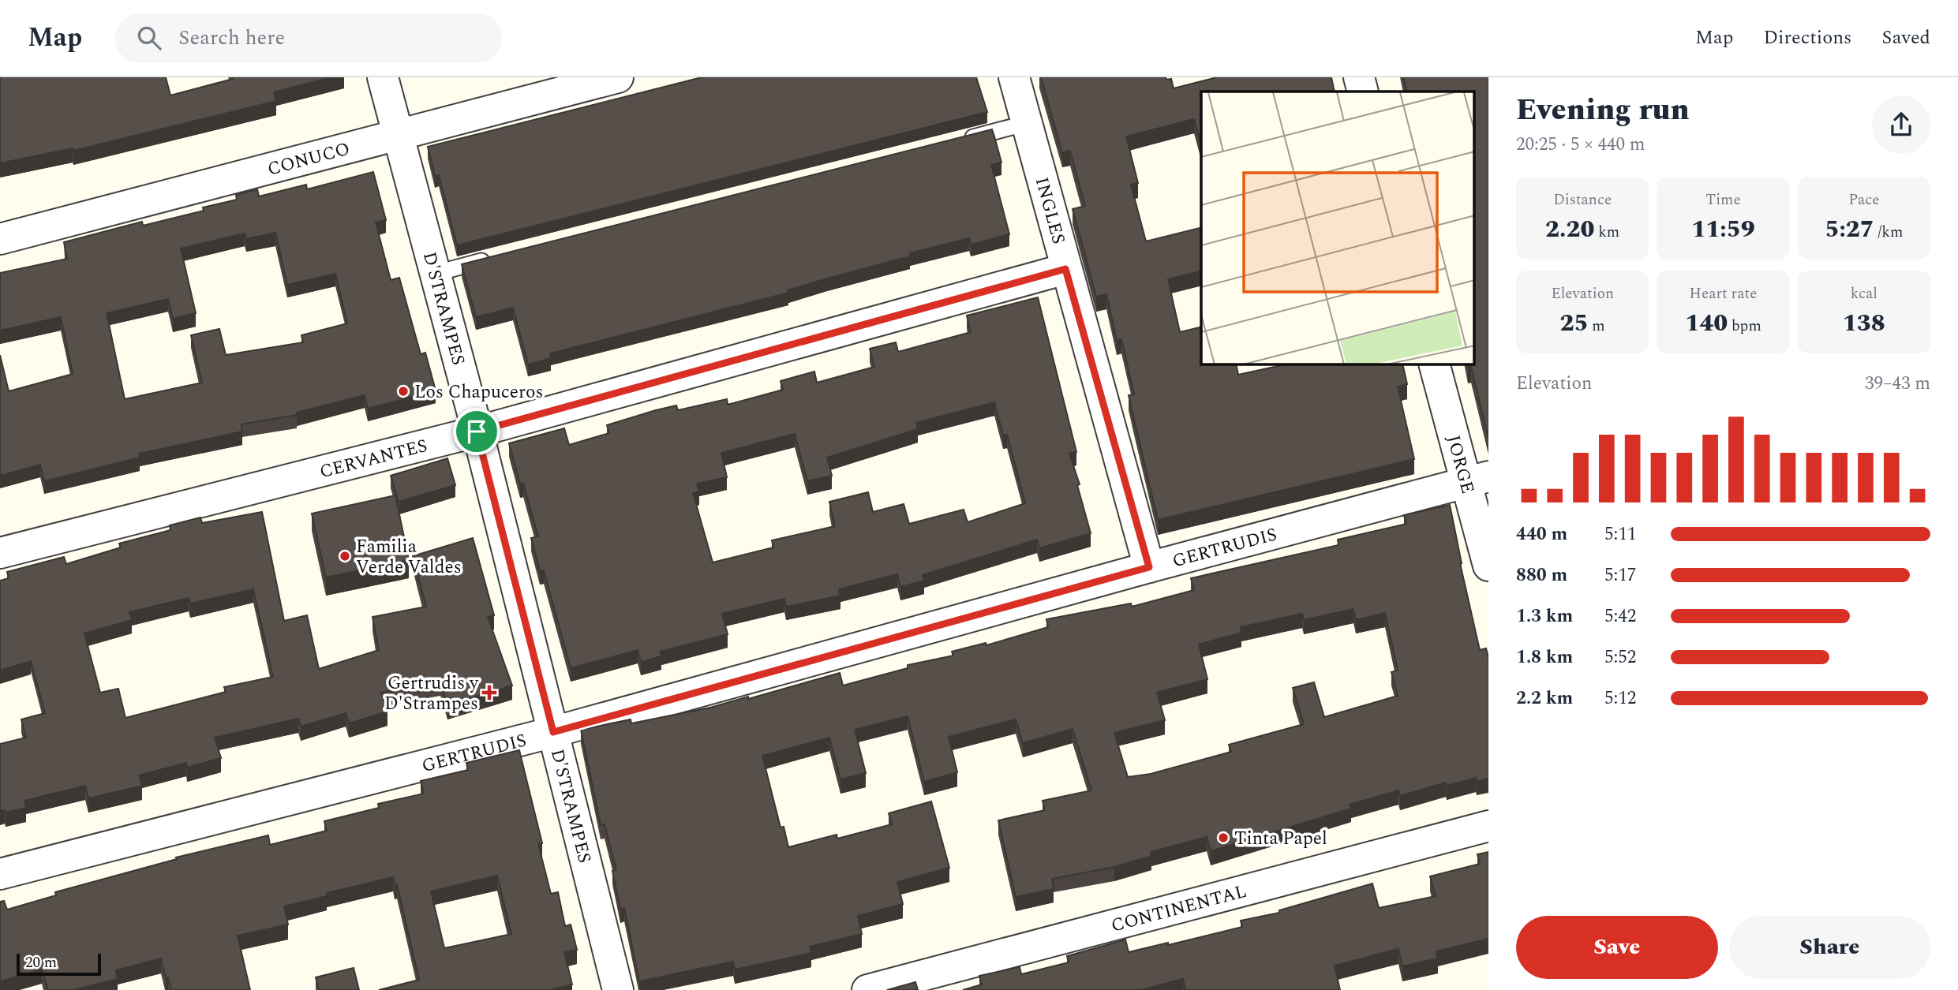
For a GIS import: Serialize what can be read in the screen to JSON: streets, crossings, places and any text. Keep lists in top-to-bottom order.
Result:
{
  "streets": {
    "street": [
      "CONUCO",
      "INGLES",
      "D'STRAMPES",
      "CERVANTES",
      "JORGE",
      "GERTRUDIS",
      "CONTINENTAL"
    ]
  },
  "crossings": [
    ["CONUCO", "D'STRAMPES"],
    ["INGLES", "CERVANTES"],
    ["INGLES", "GERTRUDIS"],
    ["D'STRAMPES", "CERVANTES"],
    ["D'STRAMPES", "GERTRUDIS"],
    ["JORGE", "GERTRUDIS"]
  ],
  "places": {
    "other": ["Los Chapuceros", "Familia Verde Valdes", "Tinta Papel"],
    "health": ["Gertrudis y D'Strampes"]
  },
  "scale_bar": "20 m",
  "page": {
    "header": "Map",
    "search": "Search here",
    "nav": ["Map", "Directions", "Saved"],
    "heading": ["Evening run", "20:25 · 5 × 440 m"],
    "stats": [
      ["Distance", "2.20 km"],
      ["Time", "11:59"],
      ["Pace", "5:27 /km"],
      ["Elevation", "25 m"],
      ["Heart rate", "140 bpm"],
      ["kcal", "138"]
    ],
    "chart": ["Elevation", "39–43 m"],
    "list": [
      {
        "name": "440 m",
        "note": "5:11"
      },
      {
        "name": "880 m",
        "note": "5:17"
      },
      {
        "name": "1.3 km",
        "note": "5:42"
      },
      {
        "name": "1.8 km",
        "note": "5:52"
      },
      {
        "name": "2.2 km",
        "note": "5:12"
      }
    ],
    "buttons": ["Save", "Share"],
    "scale": "20 m"
  }
}
